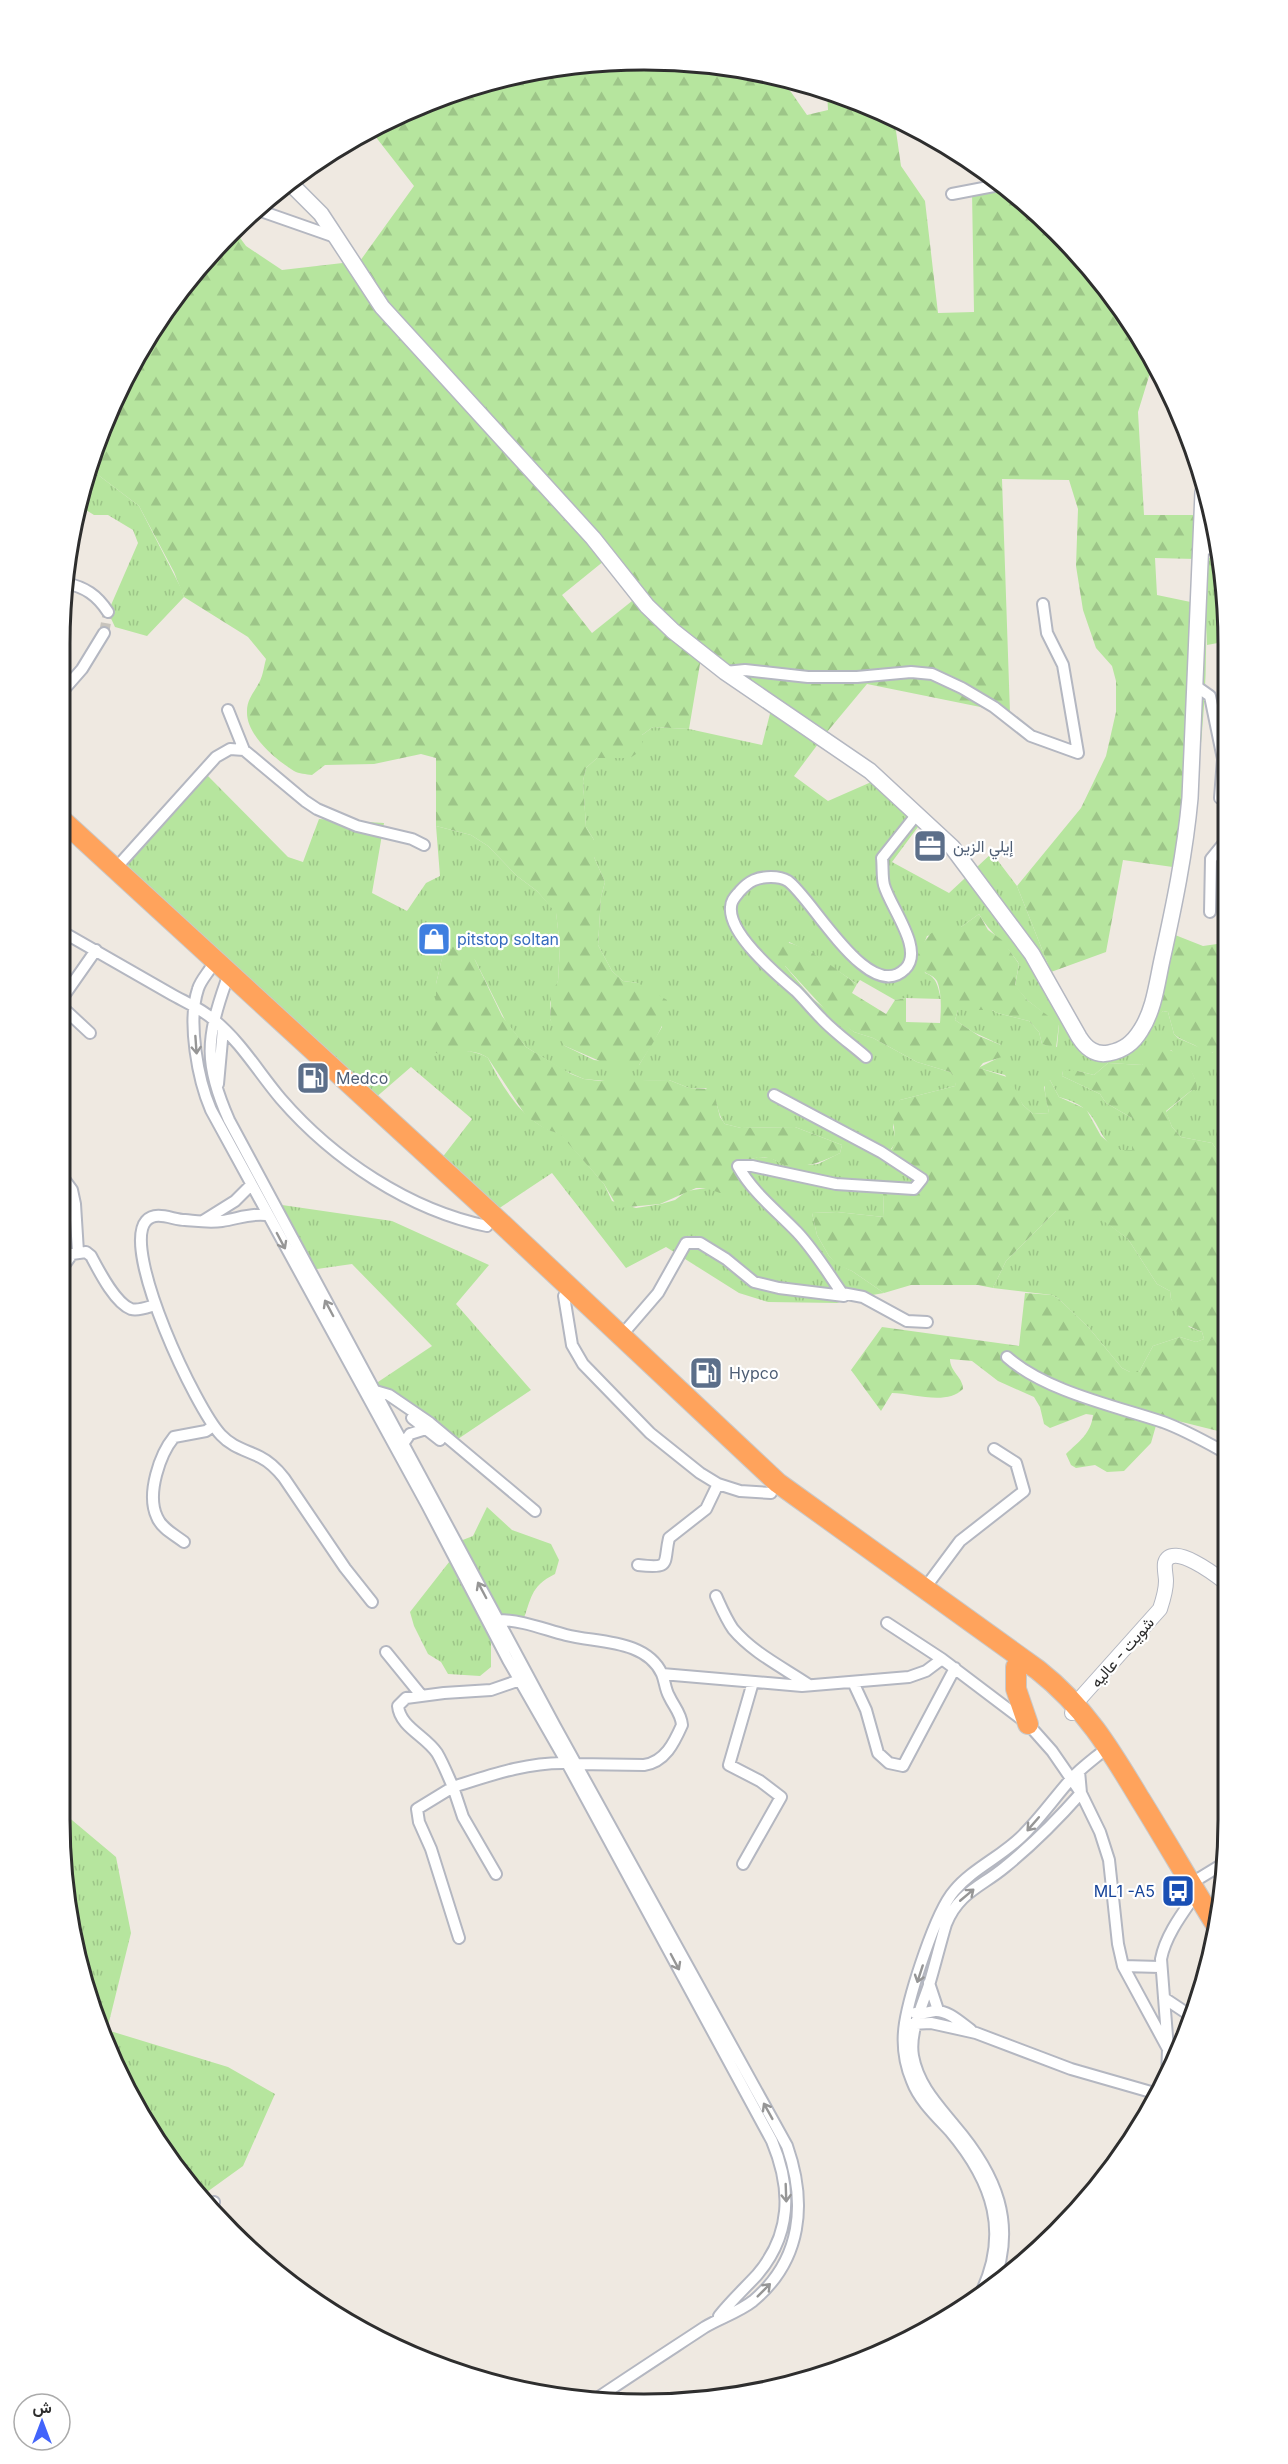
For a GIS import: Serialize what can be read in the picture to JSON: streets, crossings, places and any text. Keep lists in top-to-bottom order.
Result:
{
  "streets": {
    "street": ["شويت - عاليه"]
  },
  "places": {
    "office": ["إيلي الزين"],
    "shop": ["pitstop soltan"],
    "fuel station": ["Medco", "Hypco"],
    "bus stop": ["ML1 -A5"]
  },
  "north": "top"
}
